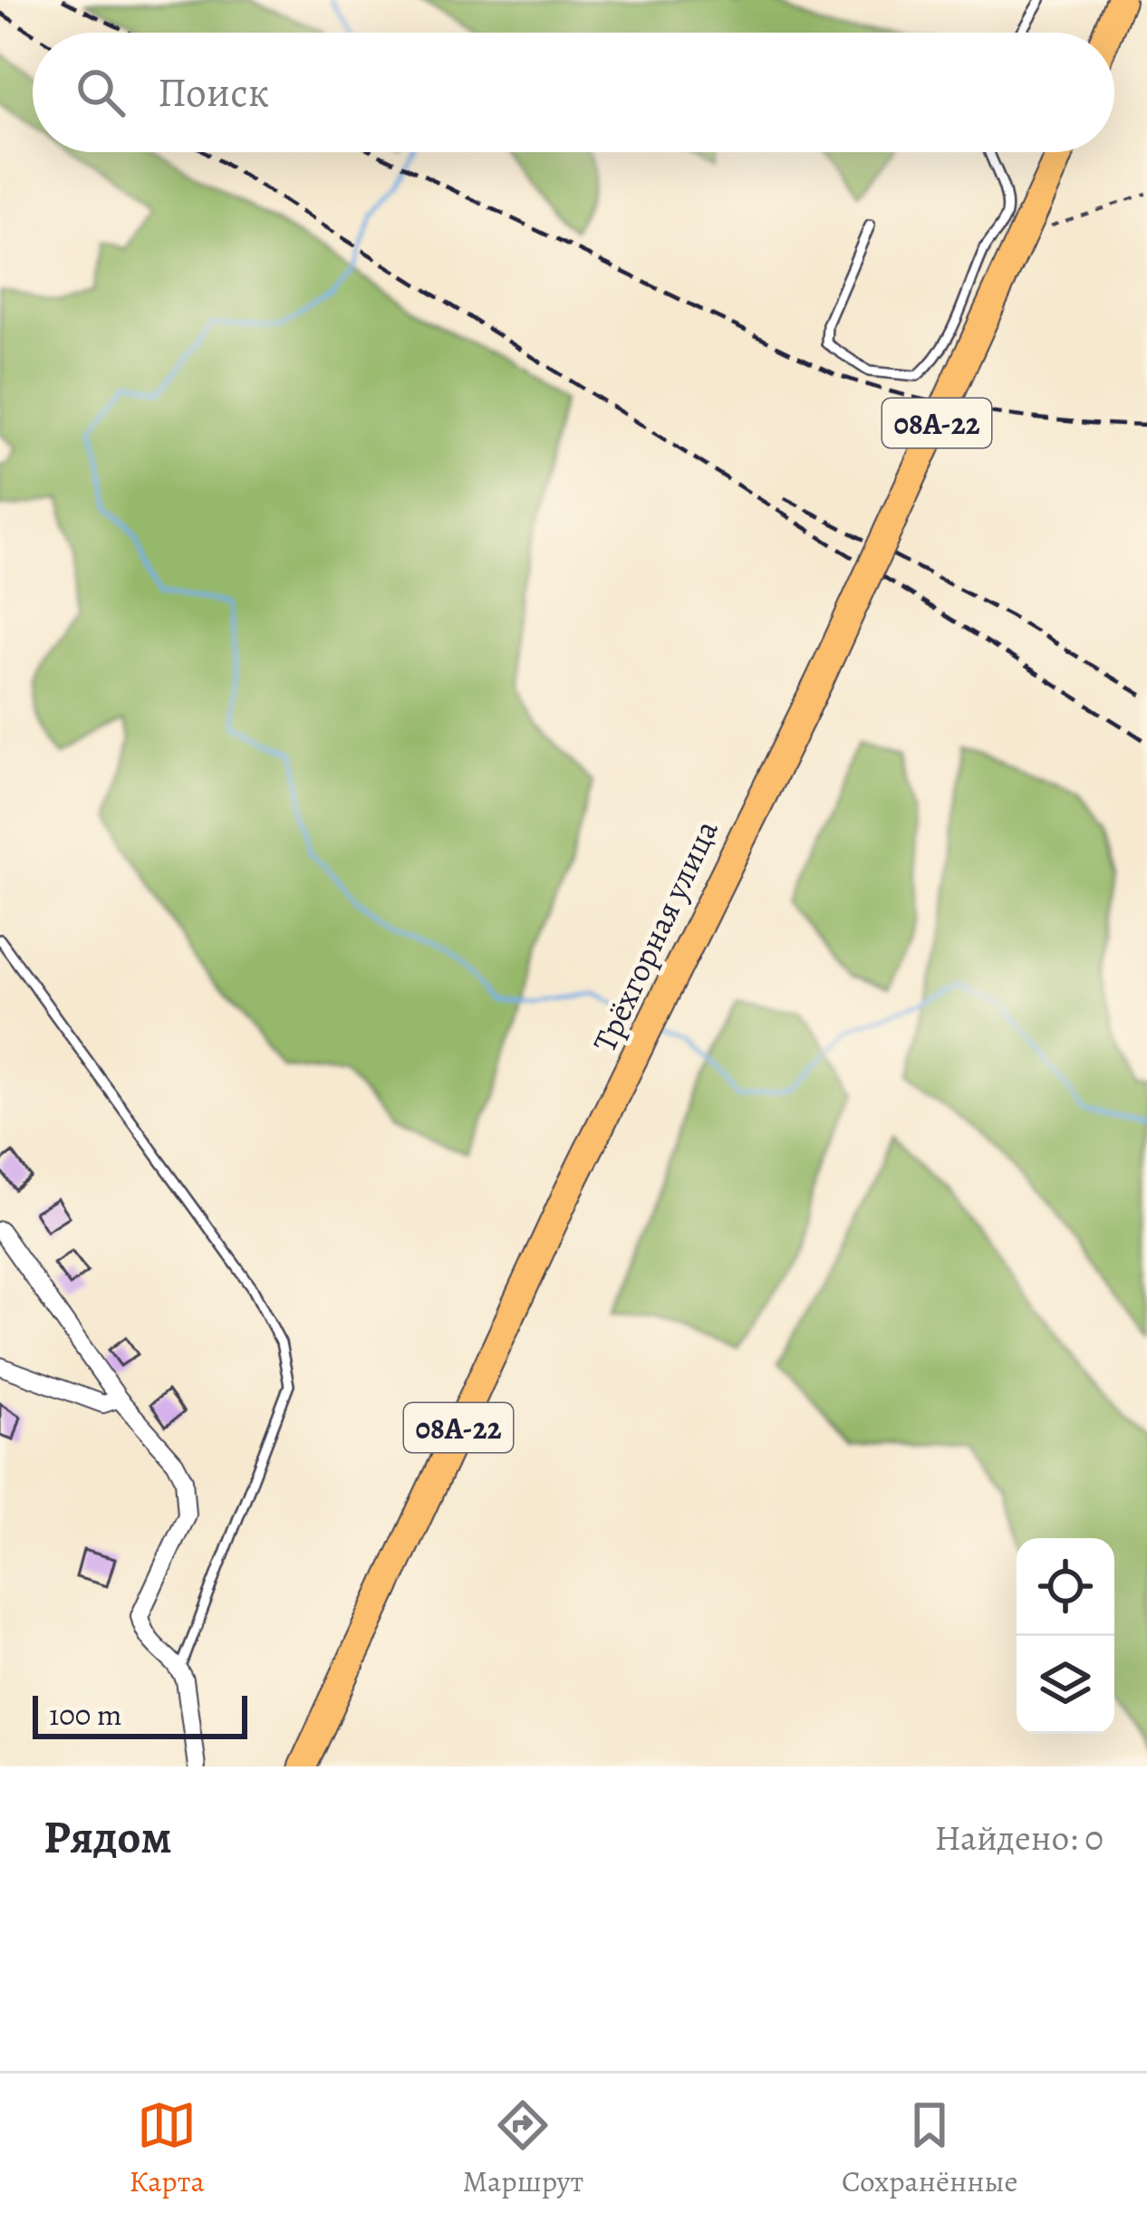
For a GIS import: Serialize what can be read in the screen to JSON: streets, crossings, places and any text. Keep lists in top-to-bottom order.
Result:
{
  "streets": {
    "highway": ["08А-22", "Трёхгорная улица"]
  },
  "scale_bar": "100 m",
  "page": {
    "search": "Поиск",
    "scale": "100 m",
    "heading": ["Рядом", "Найдено: 0"],
    "nav": ["Карта", "Маршрут", "Сохранённые"]
  }
}
